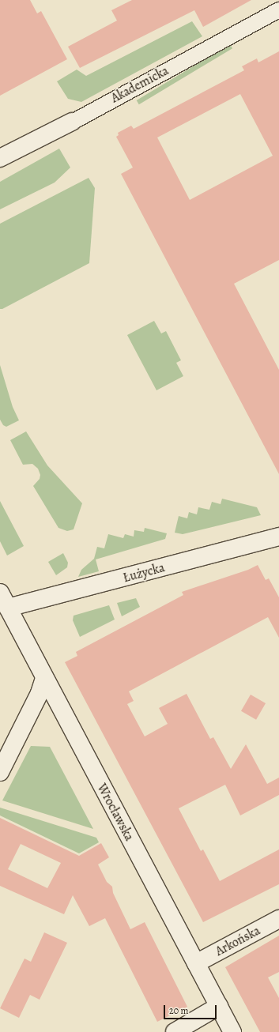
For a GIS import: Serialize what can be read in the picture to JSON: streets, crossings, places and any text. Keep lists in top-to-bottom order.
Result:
{
  "streets": {
    "street": [
      "Akademicka",
      "Łużycka",
      "Wrocławska",
      "Arkońska"
    ]
  },
  "crossings": [
    ["Łużycka", "Wrocławska"],
    ["Wrocławska", "Arkońska"]
  ],
  "scale_bar": "20 m"
}
